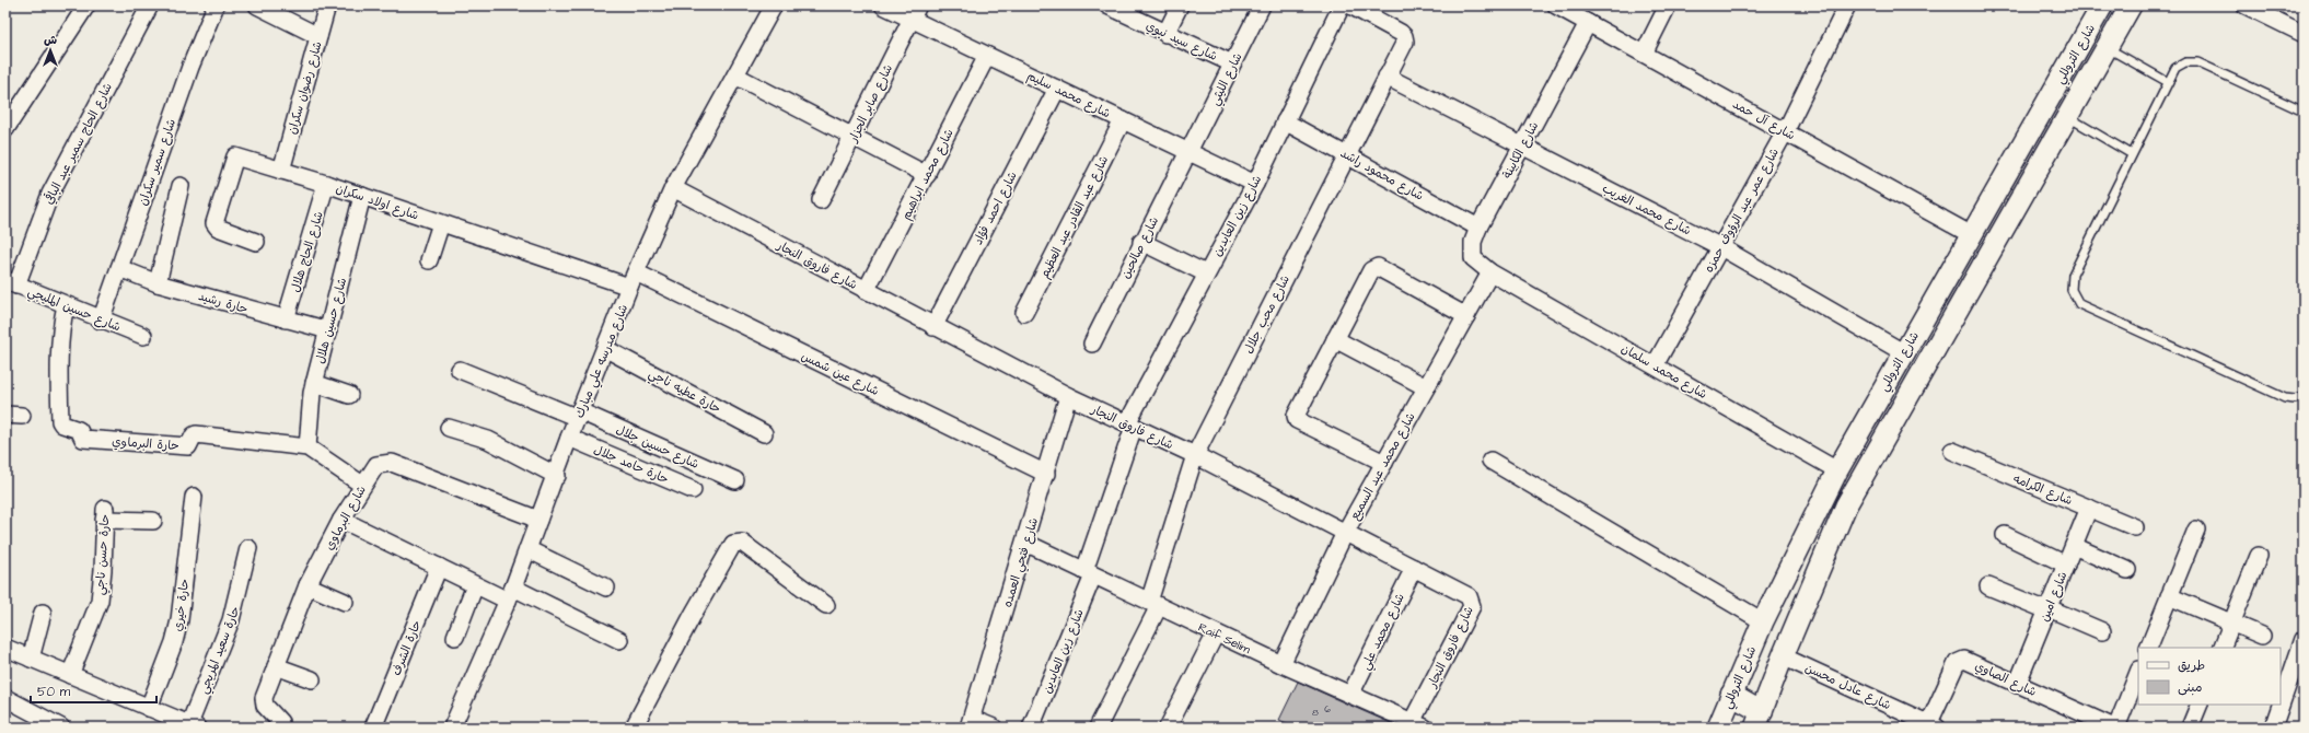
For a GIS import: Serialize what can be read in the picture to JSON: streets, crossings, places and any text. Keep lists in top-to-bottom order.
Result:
{
  "streets": {
    "street": [
      "شارع سيد نبوي",
      "شارع التروللي",
      "شارع الليثي",
      "شارع رضوان سكران",
      "شارع محمد سليم",
      "شارع صابر الجزار",
      "شارع آل حمد",
      "شارع الحاج سمير عبد الباقي",
      "شارع الكابينة",
      "شارع سمير سكران",
      "شارع محمد ابراهيم",
      "شارع محمود راشد",
      "شارع اولاد سكران",
      "شارع احمد فؤاد",
      "شارع محمد الغريب",
      "شارع عمر عبد الرؤوف حمزه",
      "شارع زين العابدين",
      "شارع عبد القادر عبد العظيم",
      "شارع صالحين",
      "شارع الحاج هلال",
      "شارع فاروق النجار",
      "حارة رشيد",
      "شارع حسين المليجي",
      "شارع محب جلال",
      "شارع حسين هلال",
      "شارع مدرسه علي مبارك",
      "شارع محمد سلمان",
      "شارع عين شمس",
      "حارة عطيه ناجي",
      "حارة البرماوي",
      "شارع حسين جلال",
      "حارة حامد جلال",
      "شارع محمد عبد السميع",
      "شارع الكرامه",
      "شارع البرماوي",
      "حارة حسن ناجي",
      "شارع فتحي العمده",
      "شارع امين",
      "حارة خيري",
      "شارع محمد علي",
      "Raif Selim",
      "حارة الشرف",
      "حارة سعيد المريجي",
      "شارع الصاوي",
      "شارع عادل محسن"
    ]
  },
  "crossings": [
    ["شارع سيد نبوي", "شارع الليثي"],
    ["شارع التروللي", "شارع آل حمد"],
    ["شارع التروللي", "شارع محمد الغريب"],
    ["شارع التروللي", "شارع محمد سلمان"],
    ["شارع التروللي", "شارع عادل محسن"],
    ["شارع الليثي", "شارع محمد سليم"],
    ["شارع الليثي", "شارع صالحين"],
    ["شارع رضوان سكران", "شارع اولاد سكران"],
    ["شارع محمد سليم", "شارع صابر الجزار"],
    ["شارع محمد سليم", "شارع محمد ابراهيم"],
    ["شارع محمد سليم", "شارع احمد فؤاد"],
    ["شارع محمد سليم", "شارع زين العابدين"],
    ["شارع محمد سليم", "شارع عبد القادر عبد العظيم"],
    ["شارع محمد سليم", "شارع صالحين"],
    ["شارع آل حمد", "شارع الكابينة"],
    ["شارع آل حمد", "شارع عمر عبد الرؤوف حمزه"],
    ["شارع الحاج سمير عبد الباقي", "شارع حسين المليجي"],
    ["شارع الكابينة", "شارع محمود راشد"],
    ["شارع الكابينة", "شارع محمد الغريب"],
    ["شارع الكابينة", "شارع محمد سلمان"],
    ["شارع الكابينة", "شارع محمد عبد السميع"],
    ["شارع سمير سكران", "حارة رشيد"],
    ["شارع سمير سكران", "شارع حسين المليجي"],
    ["شارع محمد ابراهيم", "شارع فاروق النجار"],
    ["شارع محمود راشد", "شارع زين العابدين"],
    ["شارع محمود راشد", "شارع محب جلال"],
    ["شارع اولاد سكران", "شارع الحاج هلال"],
    ["شارع اولاد سكران", "شارع حسين هلال"],
    ["شارع اولاد سكران", "شارع مدرسه علي مبارك"],
    ["شارع اولاد سكران", "شارع عين شمس"],
    ["شارع احمد فؤاد", "شارع فاروق النجار"],
    ["شارع محمد الغريب", "شارع عمر عبد الرؤوف حمزه"],
    ["شارع محمد الغريب", "شارع محب جلال"],
    ["شارع عمر عبد الرؤوف حمزه", "شارع محمد سلمان"],
    ["شارع زين العابدين", "شارع فاروق النجار"],
    ["شارع زين العابدين", "Raif Selim"],
    ["شارع الحاج هلال", "حارة رشيد"],
    ["شارع فاروق النجار", "شارع محب جلال"],
    ["شارع فاروق النجار", "شارع مدرسه علي مبارك"],
    ["شارع فاروق النجار", "شارع محمد عبد السميع"],
    ["شارع فاروق النجار", "شارع فتحي العمده"],
    ["شارع فاروق النجار", "شارع محمد علي"],
    ["شارع فاروق النجار", "Raif Selim"],
    ["حارة رشيد", "شارع حسين هلال"],
    ["شارع حسين المليجي", "حارة البرماوي"],
    ["شارع محب جلال", "Raif Selim"],
    ["شارع حسين هلال", "حارة البرماوي"],
    ["شارع مدرسه علي مبارك", "شارع عين شمس"],
    ["شارع مدرسه علي مبارك", "حارة عطيه ناجي"],
    ["شارع مدرسه علي مبارك", "شارع حسين جلال"],
    ["شارع مدرسه علي مبارك", "حارة حامد جلال"],
    ["شارع مدرسه علي مبارك", "شارع البرماوي"],
    ["شارع محمد سلمان", "شارع محمد عبد السميع"],
    ["شارع عين شمس", "شارع فتحي العمده"],
    ["حارة البرماوي", "شارع البرماوي"],
    ["شارع محمد عبد السميع", "Raif Selim"],
    ["شارع الكرامه", "شارع امين"],
    ["شارع فتحي العمده", "Raif Selim"],
    ["شارع امين", "شارع الصاوي"],
    ["شارع محمد علي", "Raif Selim"],
    ["شارع الصاوي", "شارع عادل محسن"]
  ],
  "house_numbers": ["6", "8"],
  "legend": ["طريق", "مبنى"],
  "scale_bar": "50 m",
  "north": "top"
}
